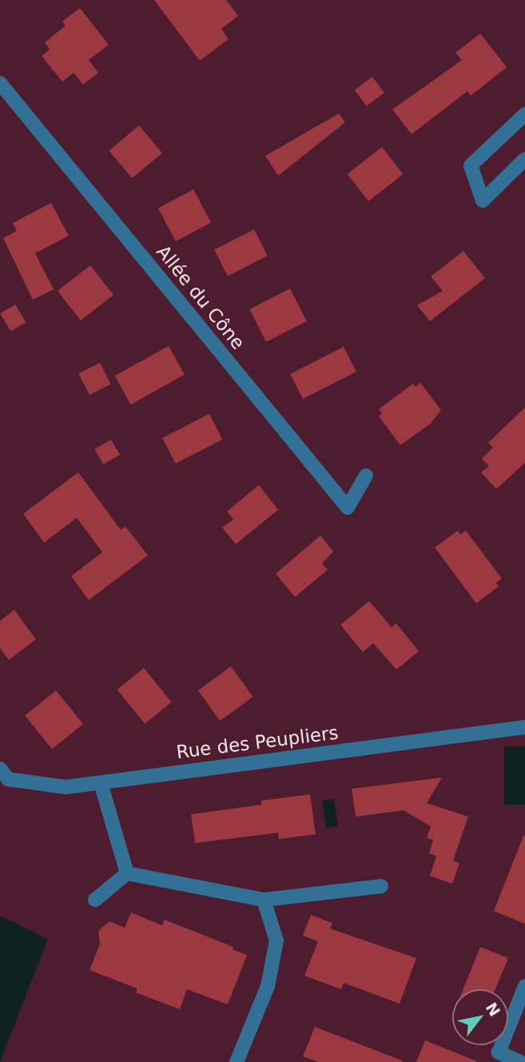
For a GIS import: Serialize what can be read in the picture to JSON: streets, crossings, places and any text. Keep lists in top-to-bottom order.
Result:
{
  "streets": {
    "street": ["Allée du Cône", "Rue des Peupliers"]
  },
  "north": "top right"
}
